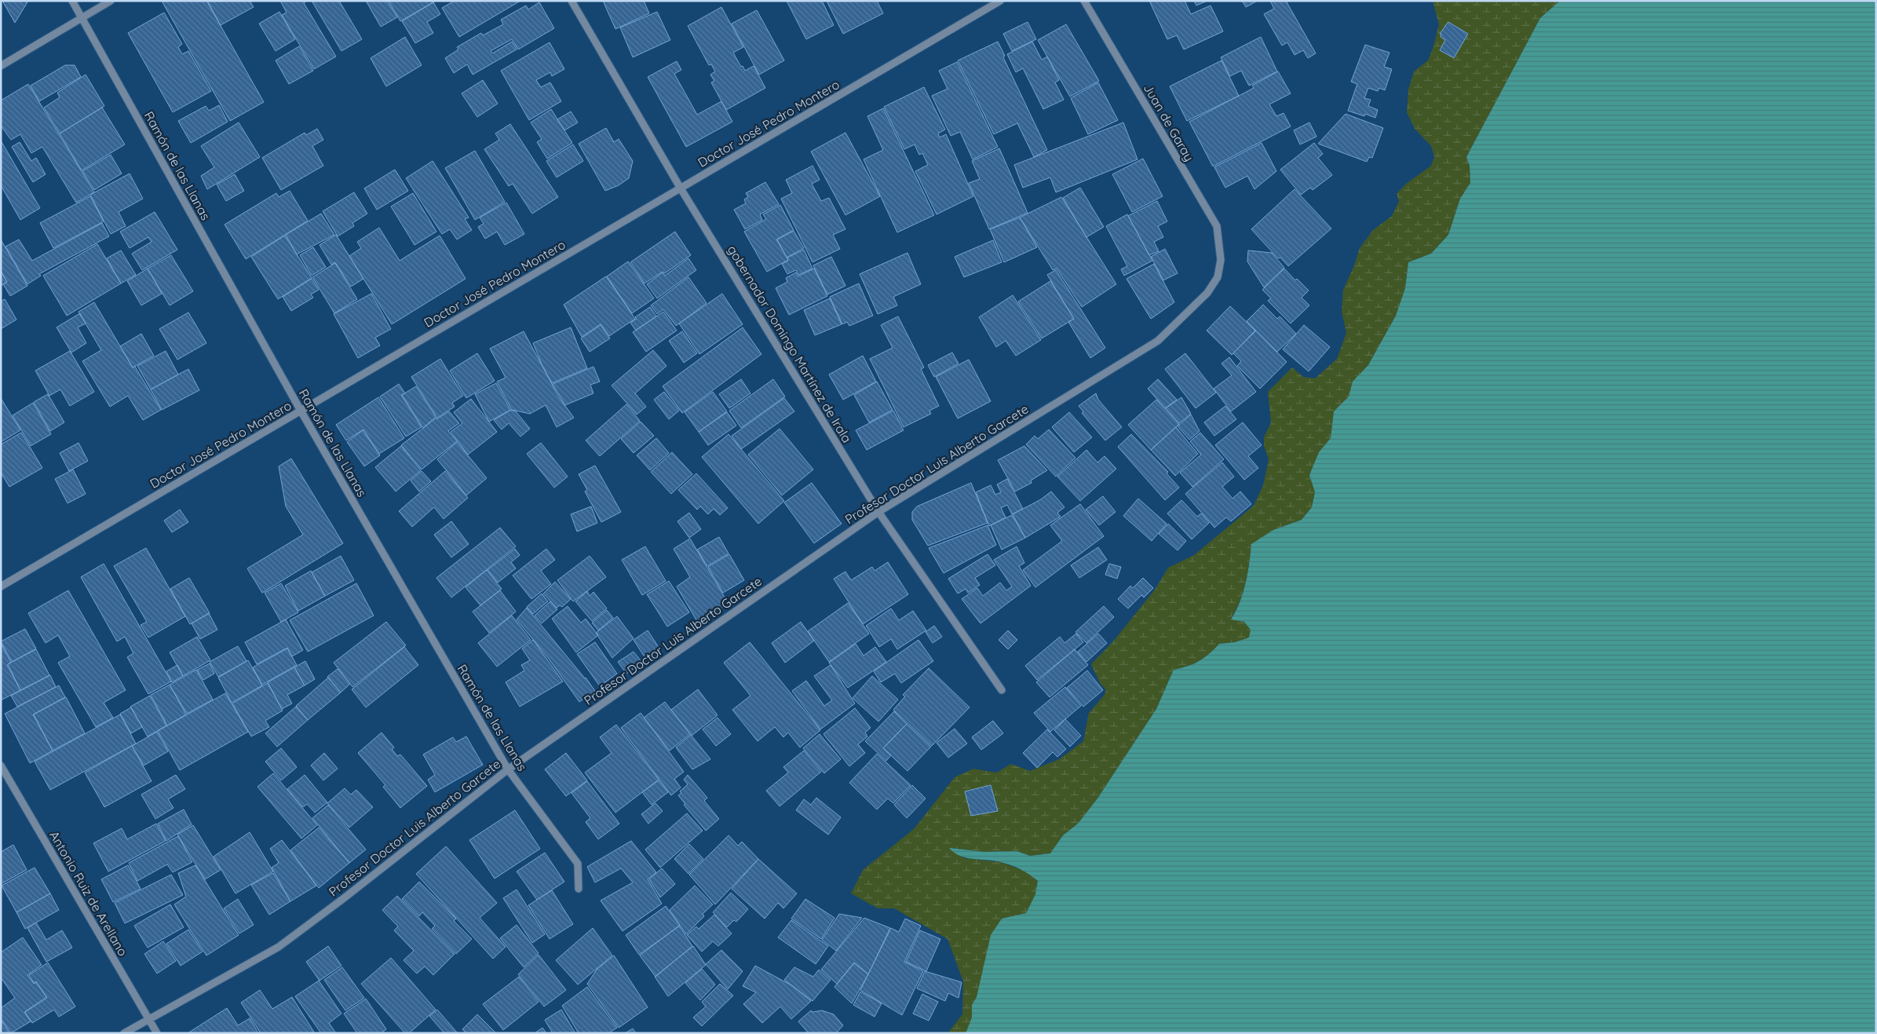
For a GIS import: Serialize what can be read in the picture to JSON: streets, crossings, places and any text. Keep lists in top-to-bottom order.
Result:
{
  "streets": {
    "street": [
      "Juan de Garay",
      "Doctor José Pedro Montero",
      "Ramón de las Llanas",
      "gobernador Domingo Martínez de Irala",
      "Profesor Doctor Luis Alberto Garcete",
      "Antonio Ruiz de Arellano"
    ]
  },
  "crossings": [
    ["Juan de Garay", "Profesor Doctor Luis Alberto Garcete"],
    ["Doctor José Pedro Montero", "Ramón de las Llanas"],
    ["Doctor José Pedro Montero", "gobernador Domingo Martínez de Irala"],
    ["Ramón de las Llanas", "Profesor Doctor Luis Alberto Garcete"],
    ["gobernador Domingo Martínez de Irala", "Profesor Doctor Luis Alberto Garcete"],
    ["Profesor Doctor Luis Alberto Garcete", "Antonio Ruiz de Arellano"]
  ]
}
